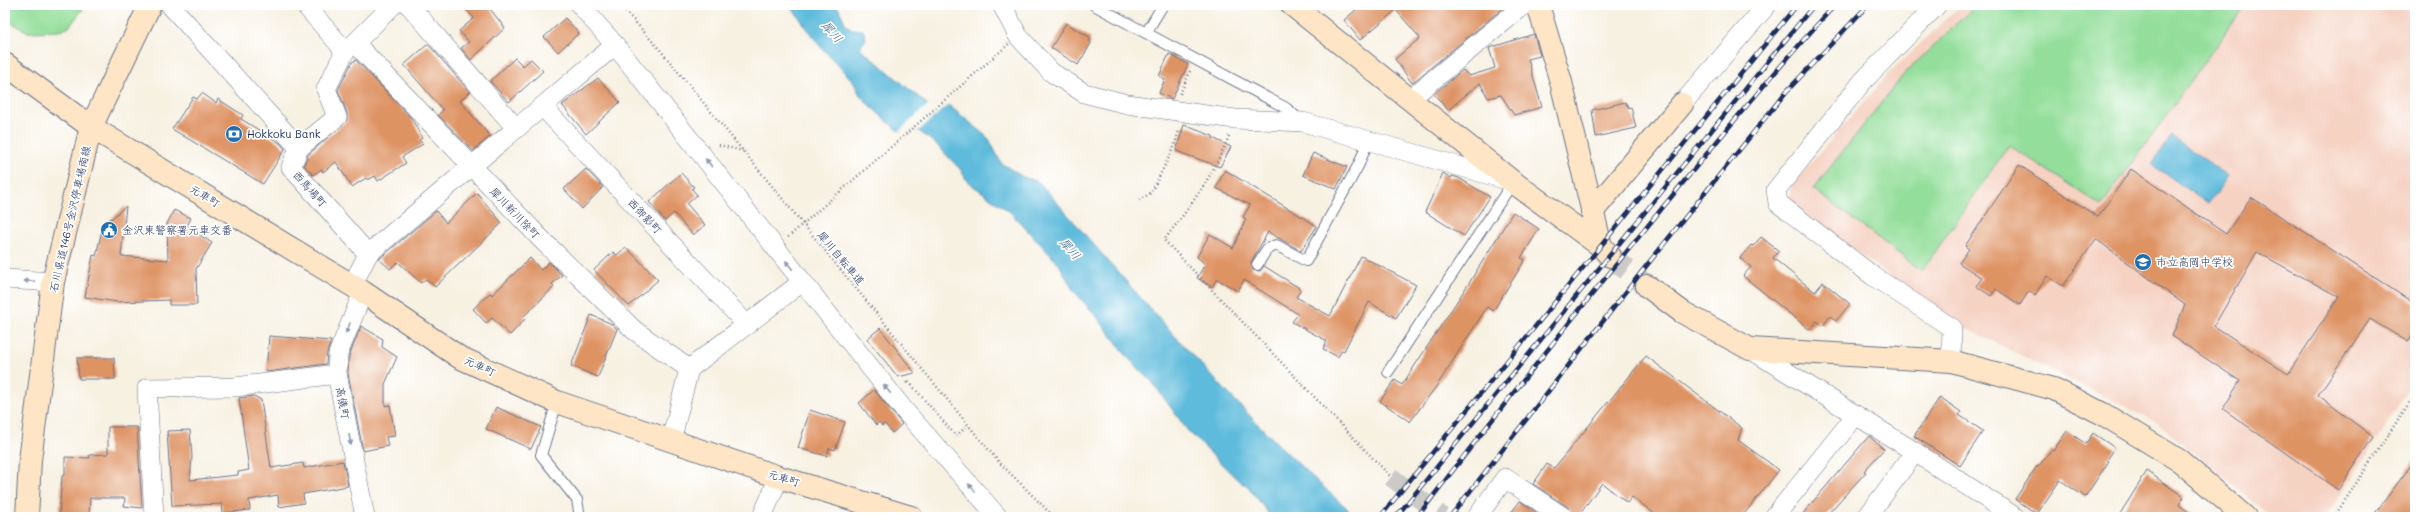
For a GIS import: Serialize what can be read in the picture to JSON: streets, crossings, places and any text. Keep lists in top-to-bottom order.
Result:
{
  "streets": {
    "street": [
      "西馬場町",
      "元車町",
      "犀川新川除町",
      "西御影町",
      "石川県道146号金沢停車場南線",
      "高儀町"
    ],
    "path": ["犀川自転車道"]
  },
  "crossings": [
    ["元車町", "石川県道146号金沢停車場南線"],
    ["元車町", "高儀町"]
  ],
  "one_way": ["高儀町"],
  "water": ["犀川"],
  "places": {
    "bank": ["Hokkoku Bank"],
    "public building": ["金沢東警察署元車交番"],
    "school or university": ["市立高岡中学校"]
  }
}
